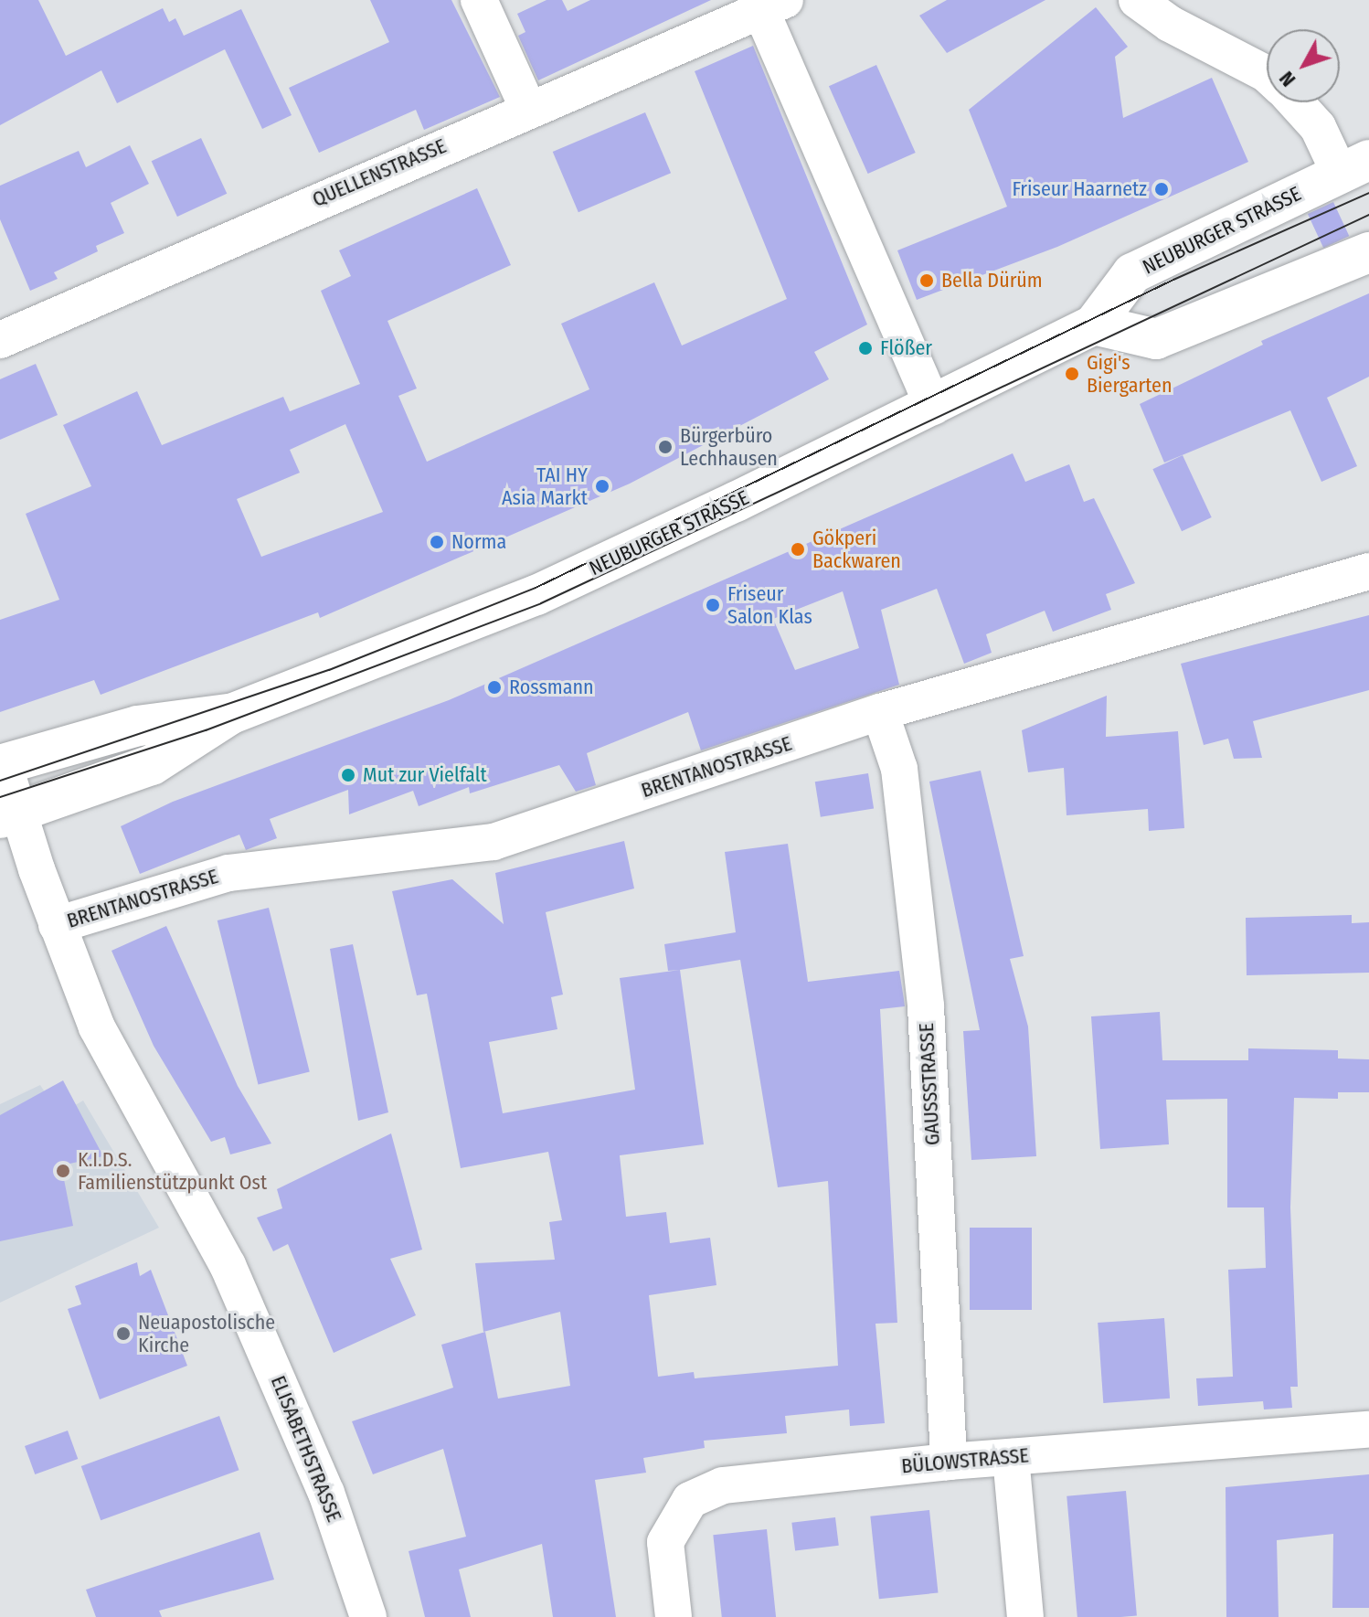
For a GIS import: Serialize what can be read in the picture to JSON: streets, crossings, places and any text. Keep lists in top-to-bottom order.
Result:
{
  "streets": {
    "street": [
      "QUELLENSTRASSE",
      "NEUBURGER STRASSE",
      "BRENTANOSTRASSE",
      "GAUSSSTRASSE",
      "ELISABETHSTRASSE",
      "BÜLOWSTRASSE"
    ]
  },
  "crossings": [
    ["QUELLENSTRASSE", "NEUBURGER STRASSE"],
    ["NEUBURGER STRASSE", "ELISABETHSTRASSE"],
    ["BRENTANOSTRASSE", "GAUSSSTRASSE"],
    ["BRENTANOSTRASSE", "ELISABETHSTRASSE"],
    ["GAUSSSTRASSE", "BÜLOWSTRASSE"]
  ],
  "places": [
    "Friseur Haarnetz",
    "Bella Dürüm",
    "Flößer",
    "Gigi's Biergarten",
    "Bürgerbüro Lechhausen",
    "TAI HY Asia Markt",
    "Norma",
    "Gökperi Backwaren",
    "Friseur Salon Klas",
    "Rossmann",
    "Mut zur Vielfalt",
    "K.I.D.S. Familienstützpunkt Ost",
    "Neuapostolische Kirche"
  ],
  "north": "bottom left"
}
